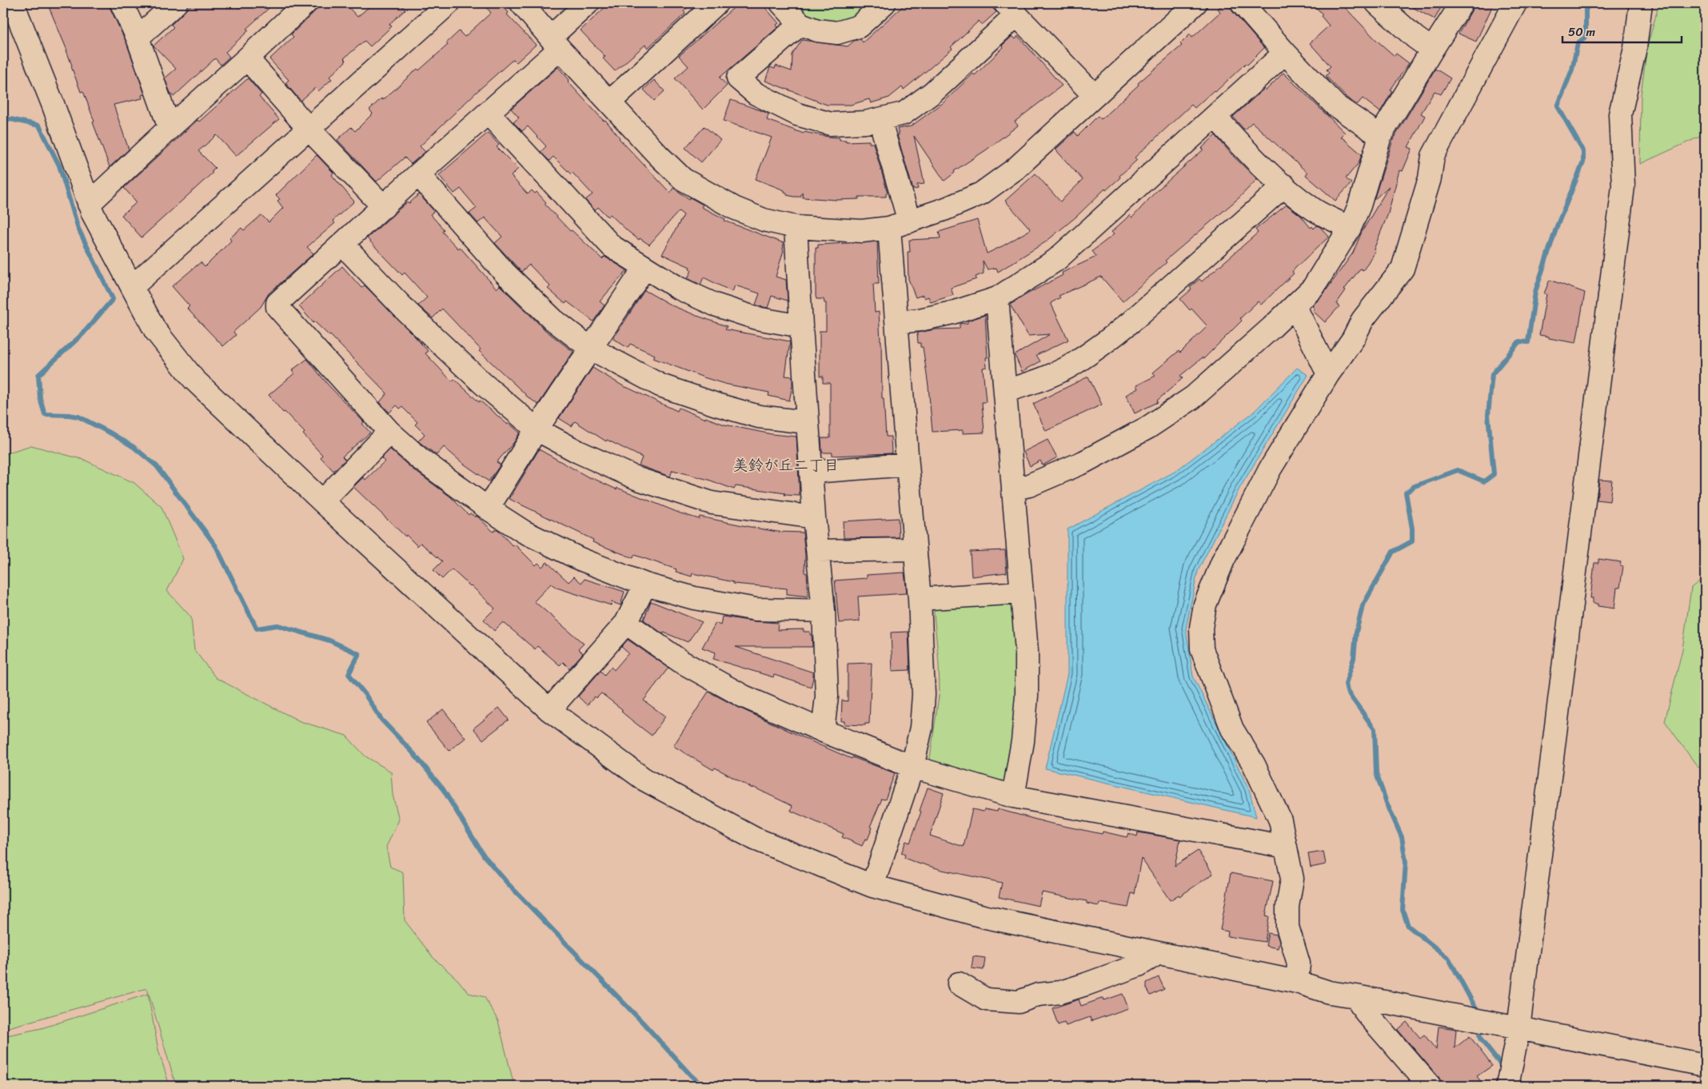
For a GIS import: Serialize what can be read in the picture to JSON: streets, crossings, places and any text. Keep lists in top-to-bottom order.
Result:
{
  "districts": ["美鈴が丘二丁目"],
  "scale_bar": "50 m"
}
